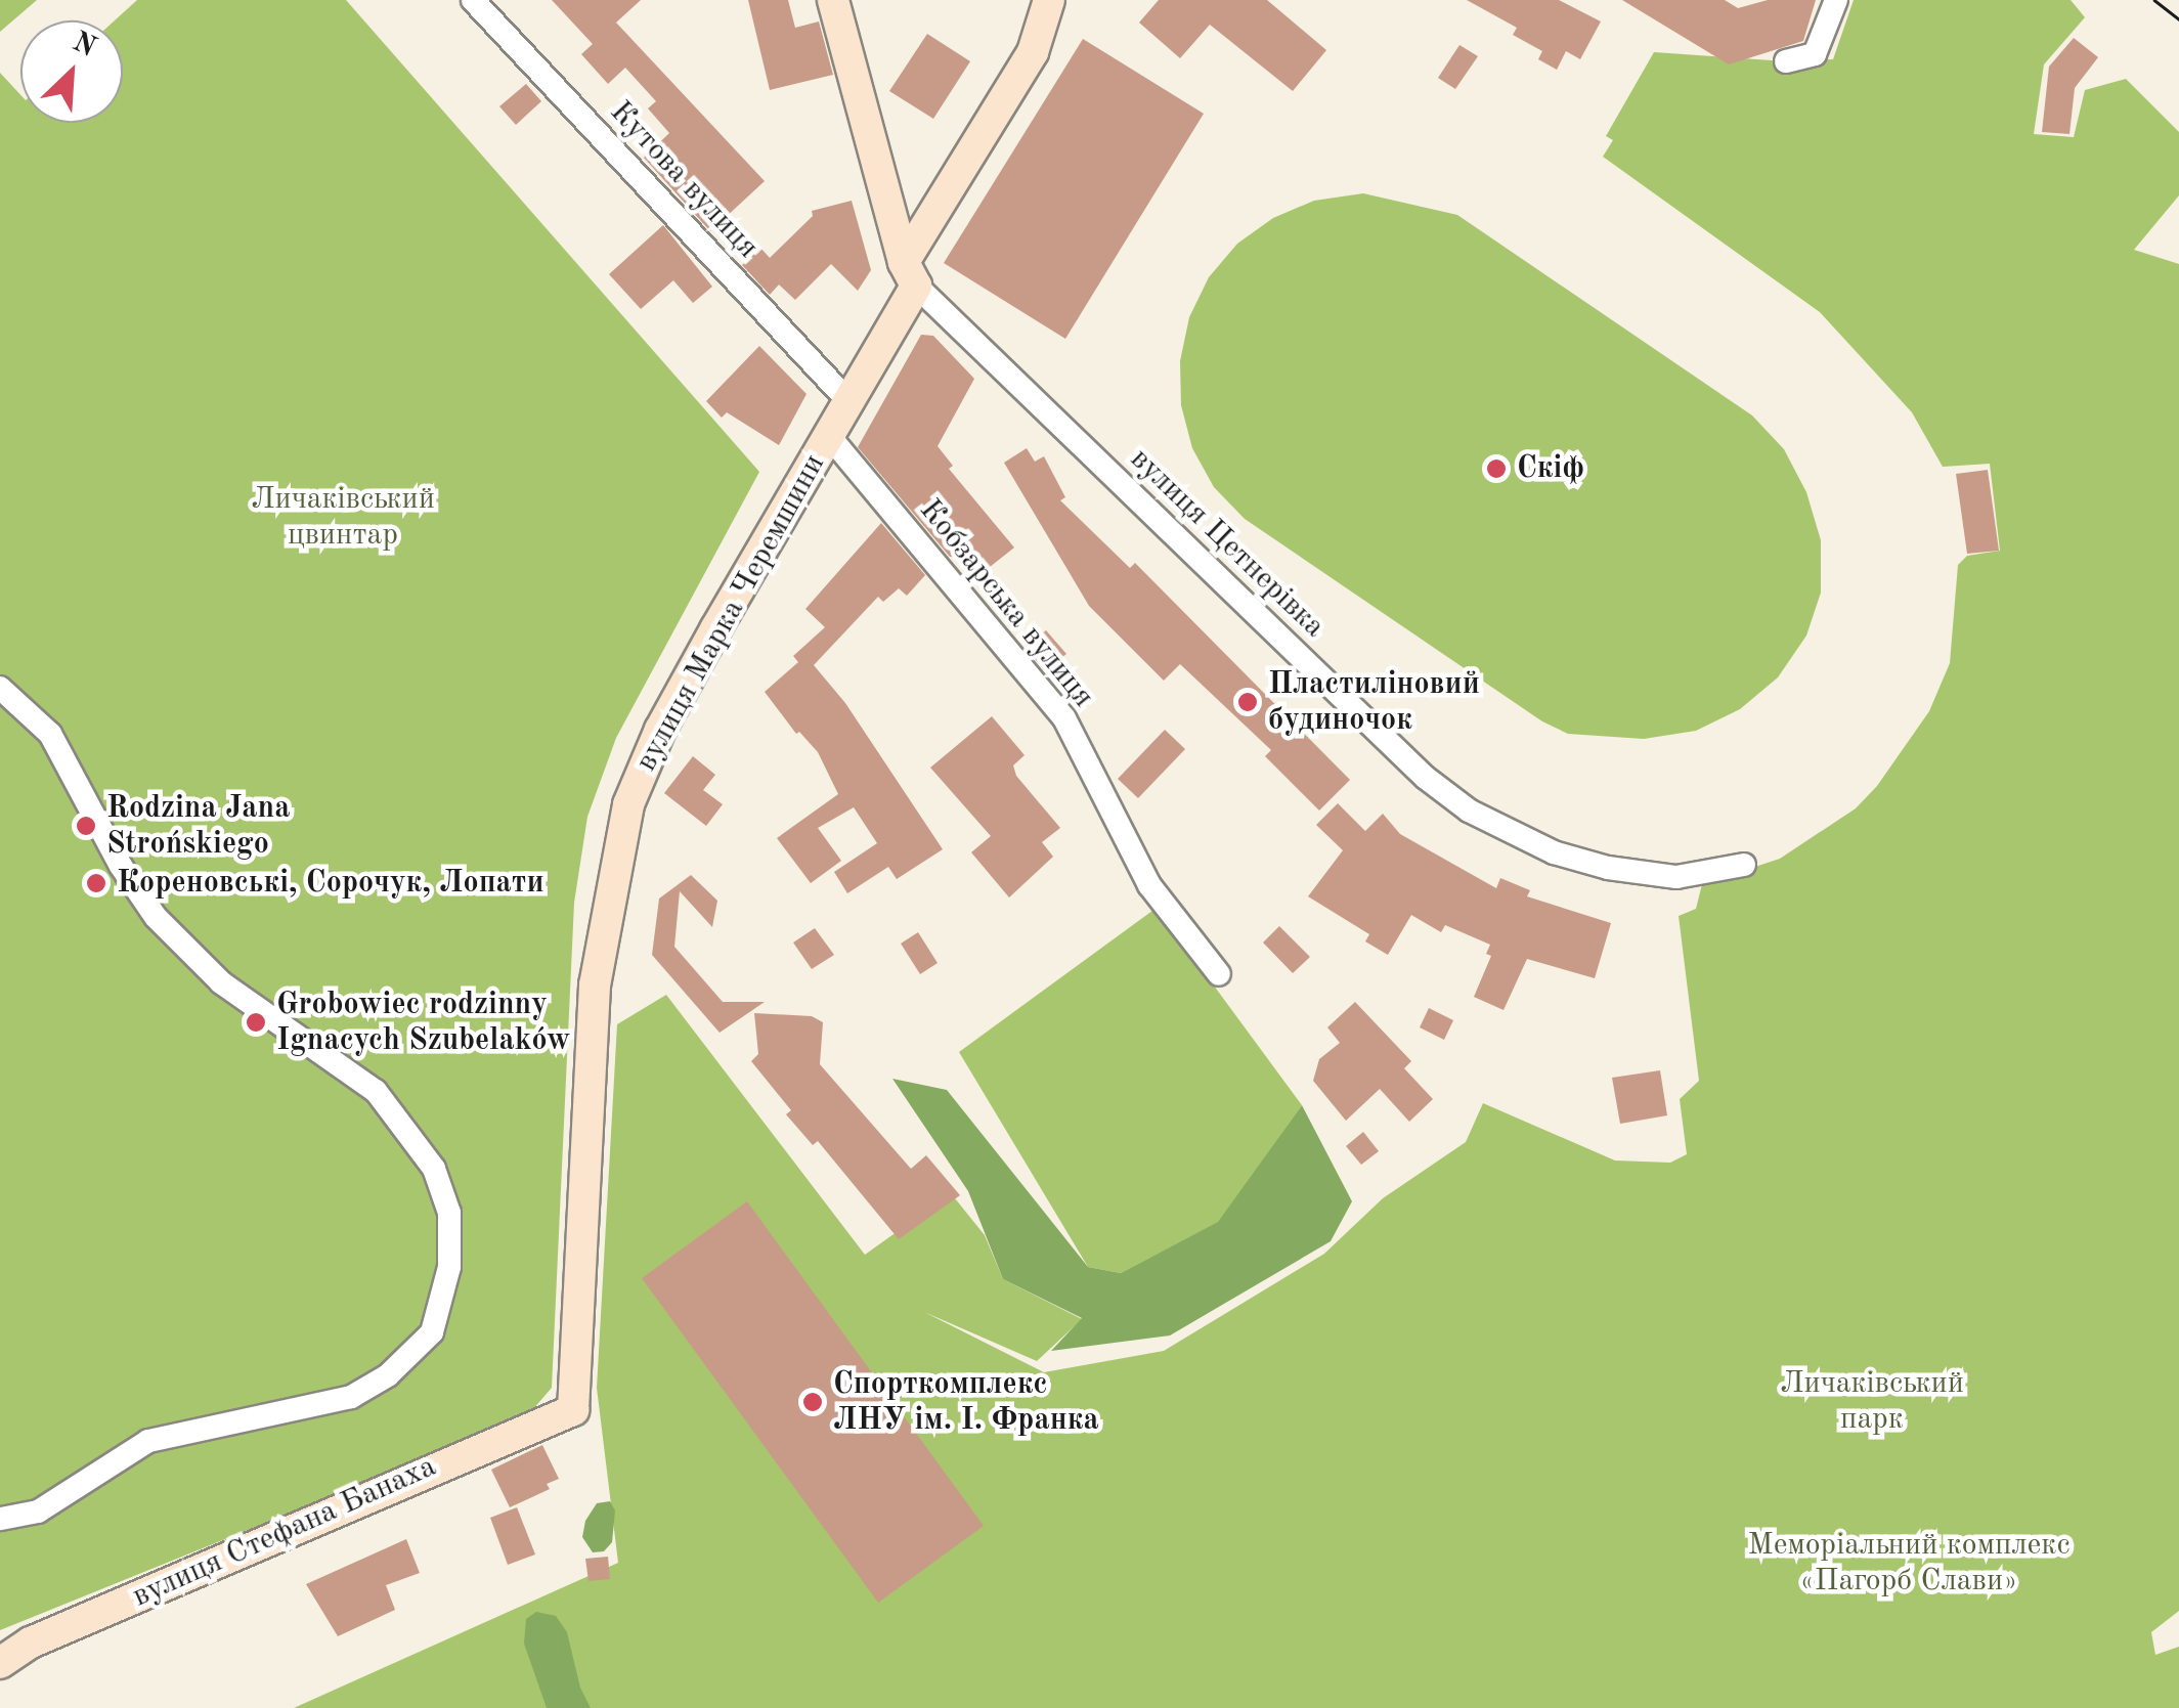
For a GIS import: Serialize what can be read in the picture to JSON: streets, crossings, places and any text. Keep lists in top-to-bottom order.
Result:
{
  "streets": {
    "street": [
      "Кутова вулиця",
      "вулиця Цетнерівка",
      "Кобзарська вулиця",
      "вулиця Марка Черемшини",
      "вулиця Стефана Банаха"
    ]
  },
  "crossings": [
    ["Кутова вулиця", "вулиця Марка Черемшини"],
    ["вулиця Цетнерівка", "вулиця Марка Черемшини"],
    ["Кобзарська вулиця", "вулиця Марка Черемшини"],
    ["вулиця Марка Черемшини", "вулиця Стефана Банаха"]
  ],
  "parks": ["Личаківський цвинтар", "Личаківський парк", "Меморіальний комплекс «Пагорб Слави»"],
  "places": [
    "Скіф",
    "Пластиліновий будиночок",
    "Rodzina Jana Strońskiego",
    "Кореновські, Сорочук, Лопати",
    "Grobowiec rodzinny Ignacych Szubelaków",
    "Спорткомплекс ЛНУ ім. І. Франка"
  ],
  "north": "top right"
}
